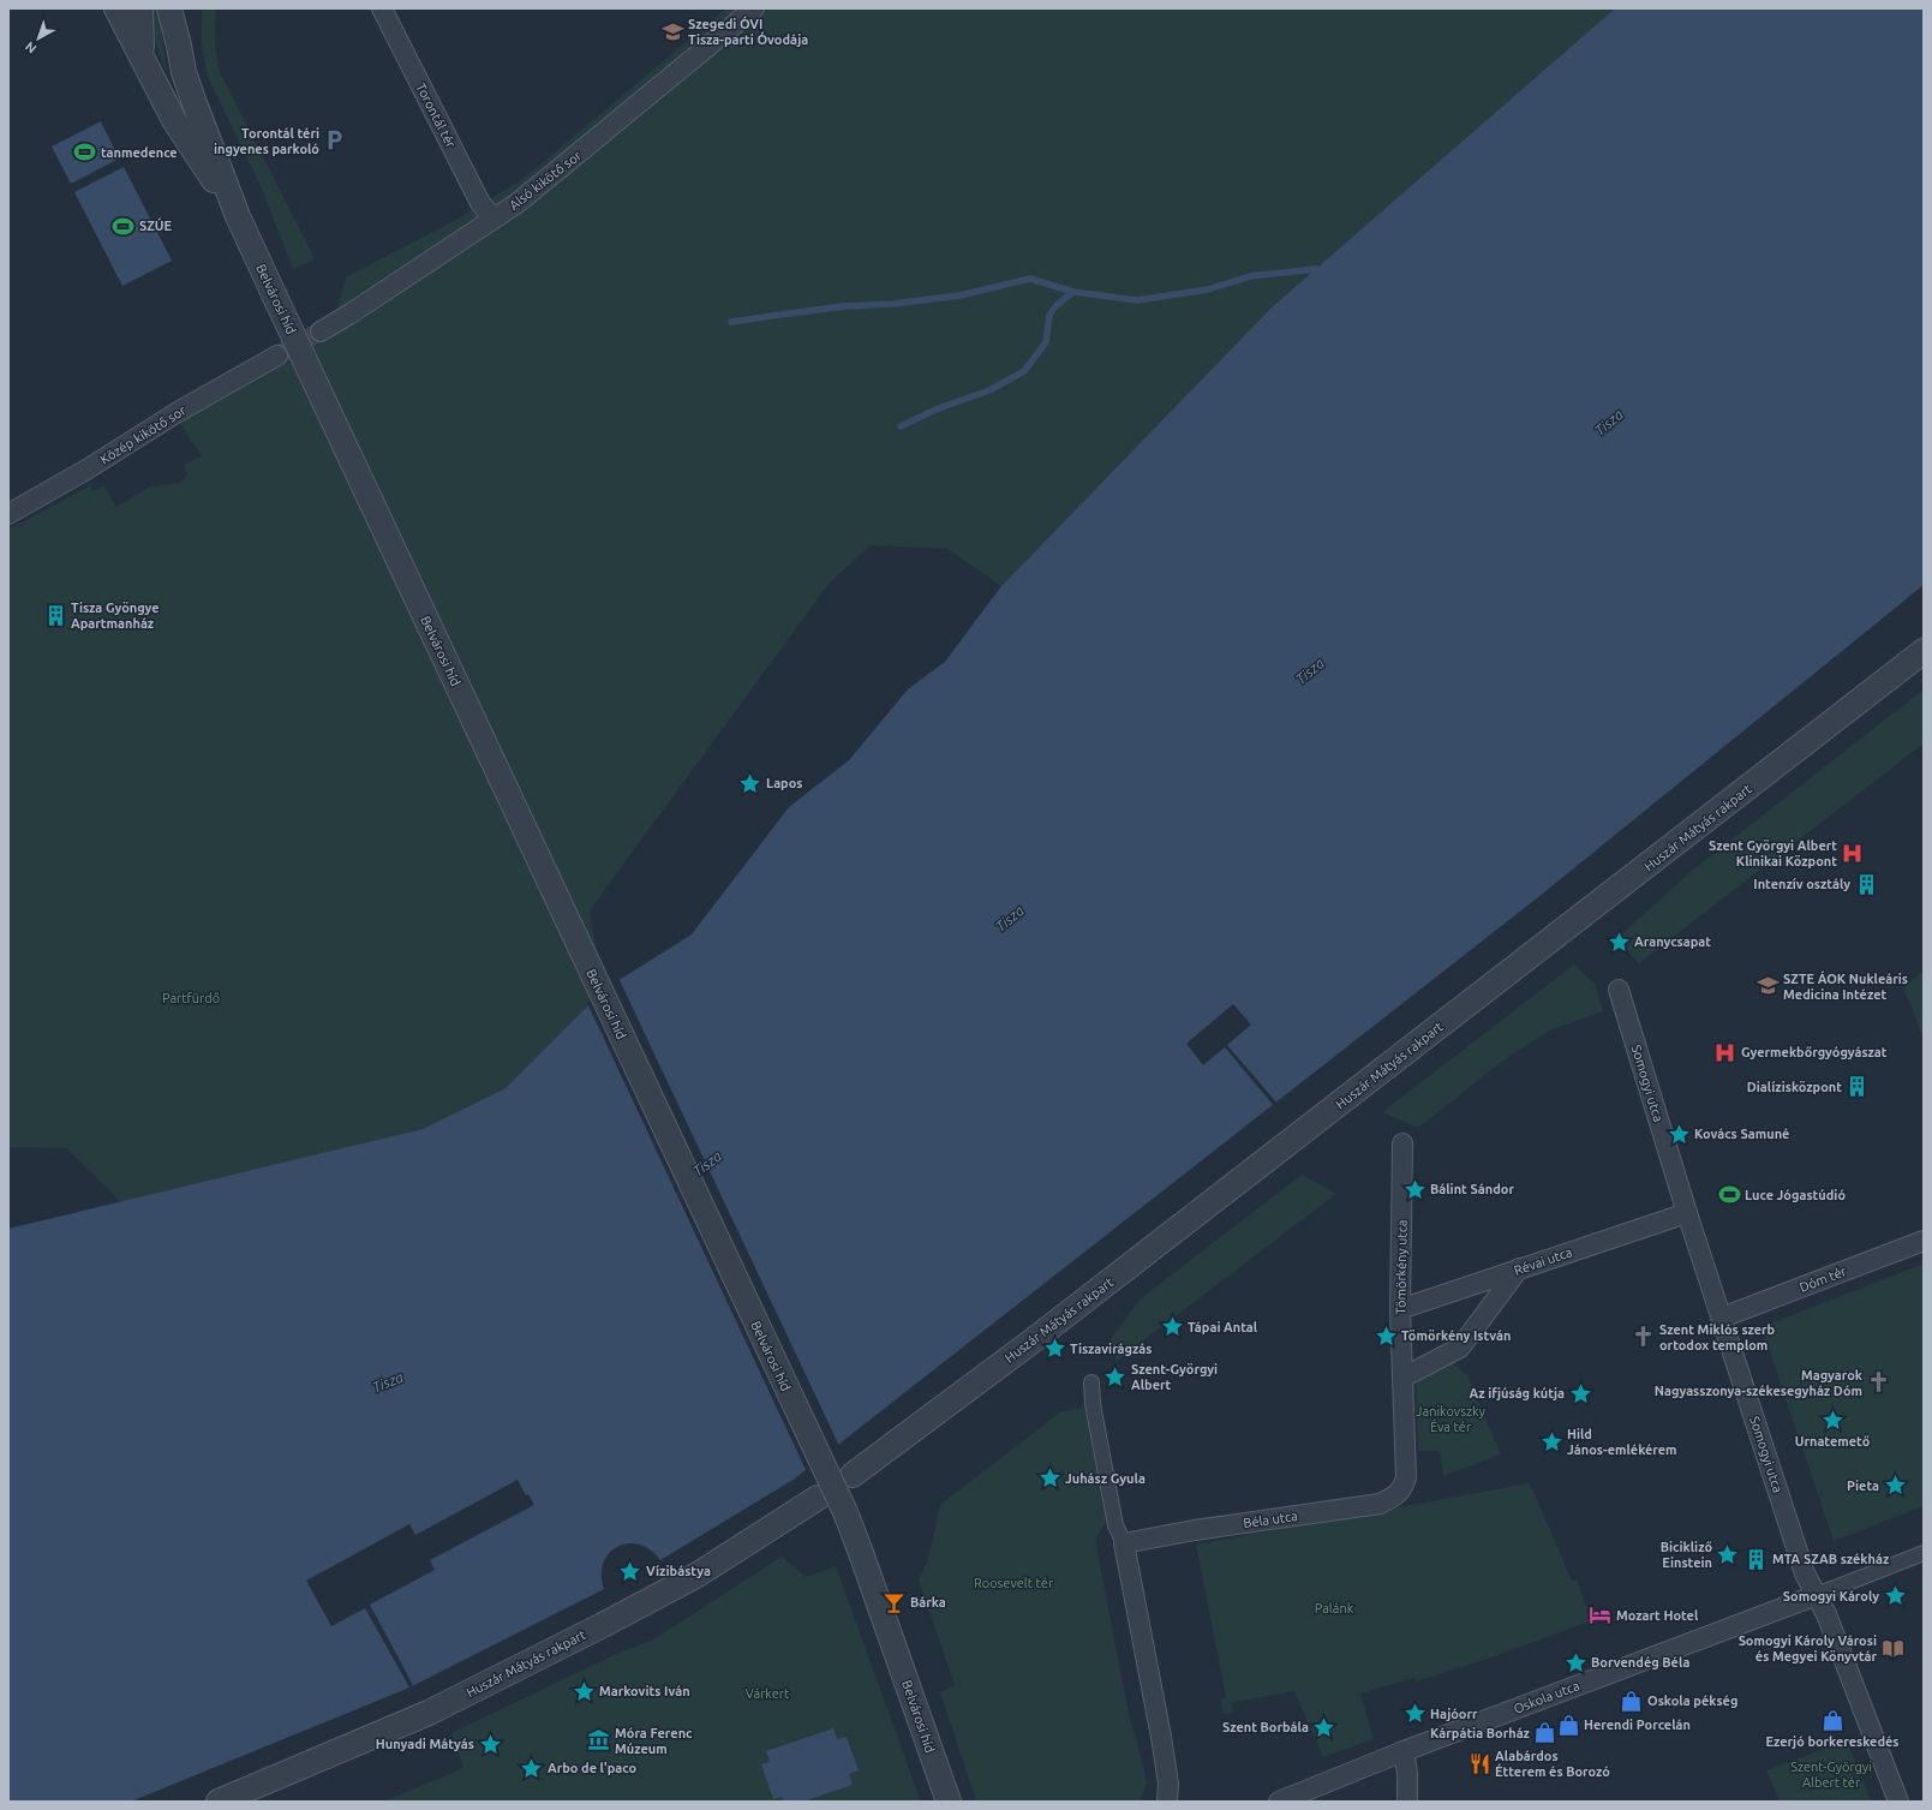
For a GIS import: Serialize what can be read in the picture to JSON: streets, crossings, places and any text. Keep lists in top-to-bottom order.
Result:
{
  "streets": {
    "street": [
      "Torontál tér",
      "Alsó kikötő sor",
      "Belvárosi híd",
      "Közép kikötő sor",
      "Huszár Mátyás rakpart",
      "Somogyi utca",
      "Révai utca",
      "Tömörkény utca",
      "Dóm tér",
      "Béla utca",
      "Oskola utca"
    ]
  },
  "crossings": [
    ["Torontál tér", "Alsó kikötő sor"],
    ["Somogyi utca", "Révai utca"],
    ["Somogyi utca", "Dóm tér"],
    ["Somogyi utca", "Oskola utca"],
    ["Révai utca", "Tömörkény utca"],
    ["Tömörkény utca", "Béla utca"]
  ],
  "water": ["Tisza"],
  "parks": [
    "Partfürdő",
    "Janikovszky Éva tér",
    "Roosevelt tér",
    "Palánk",
    "Várkert",
    "Szent-Györgyi Albert tér"
  ],
  "places": {
    "school or university": ["Szegedi ÓVI Tisza-parti Óvodája", "SZTE ÁOK Nukleáris Medicina Intézet"],
    "parking": ["Torontál téri ingyenes parkoló"],
    "sports": ["tanmedence", "SZÚE", "Luce Jógastúdió"],
    "building": [
      "Tisza Gyöngye Apartmanház",
      "Intenzív osztály",
      "Dialízisközpont",
      "MTA SZAB székház"
    ],
    "place": [
      "Lapos",
      "Aranycsapat",
      "Kovács Samuné",
      "Bálint Sándor",
      "Tápai Antal",
      "Tömörkény István",
      "Tiszavirágzás",
      "Szent-Györgyi Albert",
      "Az ifjúság kútja",
      "Urnatemető",
      "Hild János-emlékérem",
      "Juhász Gyula",
      "Pieta",
      "Bicikliző Einstein",
      "Vízibástya",
      "Somogyi Károly",
      "Borvendég Béla",
      "Markovits Iván",
      "Hajóorr",
      "Szent Borbála",
      "Hunyadi Mátyás",
      "Arbo de l'paco"
    ],
    "hospital": ["Szent Györgyi Albert Klinikai Központ", "Gyermekbőrgyógyászat"],
    "church": ["Szent Miklós szerb ortodox templom", "Magyarok Nagyasszonya-székesegyház Dóm"],
    "bar": ["Bárka"],
    "hotel": ["Mozart Hotel"],
    "library": ["Somogyi Károly Városi és Megyei Könyvtár"],
    "shop": [
      "Oskola pékség",
      "Ezerjó borkereskedés",
      "Herendi Porcelán",
      "Kárpátia Borház"
    ],
    "museum": ["Móra Ferenc Múzeum"],
    "restaurant": ["Alabárdos Étterem és Borozó"]
  },
  "north": "bottom left"
}
